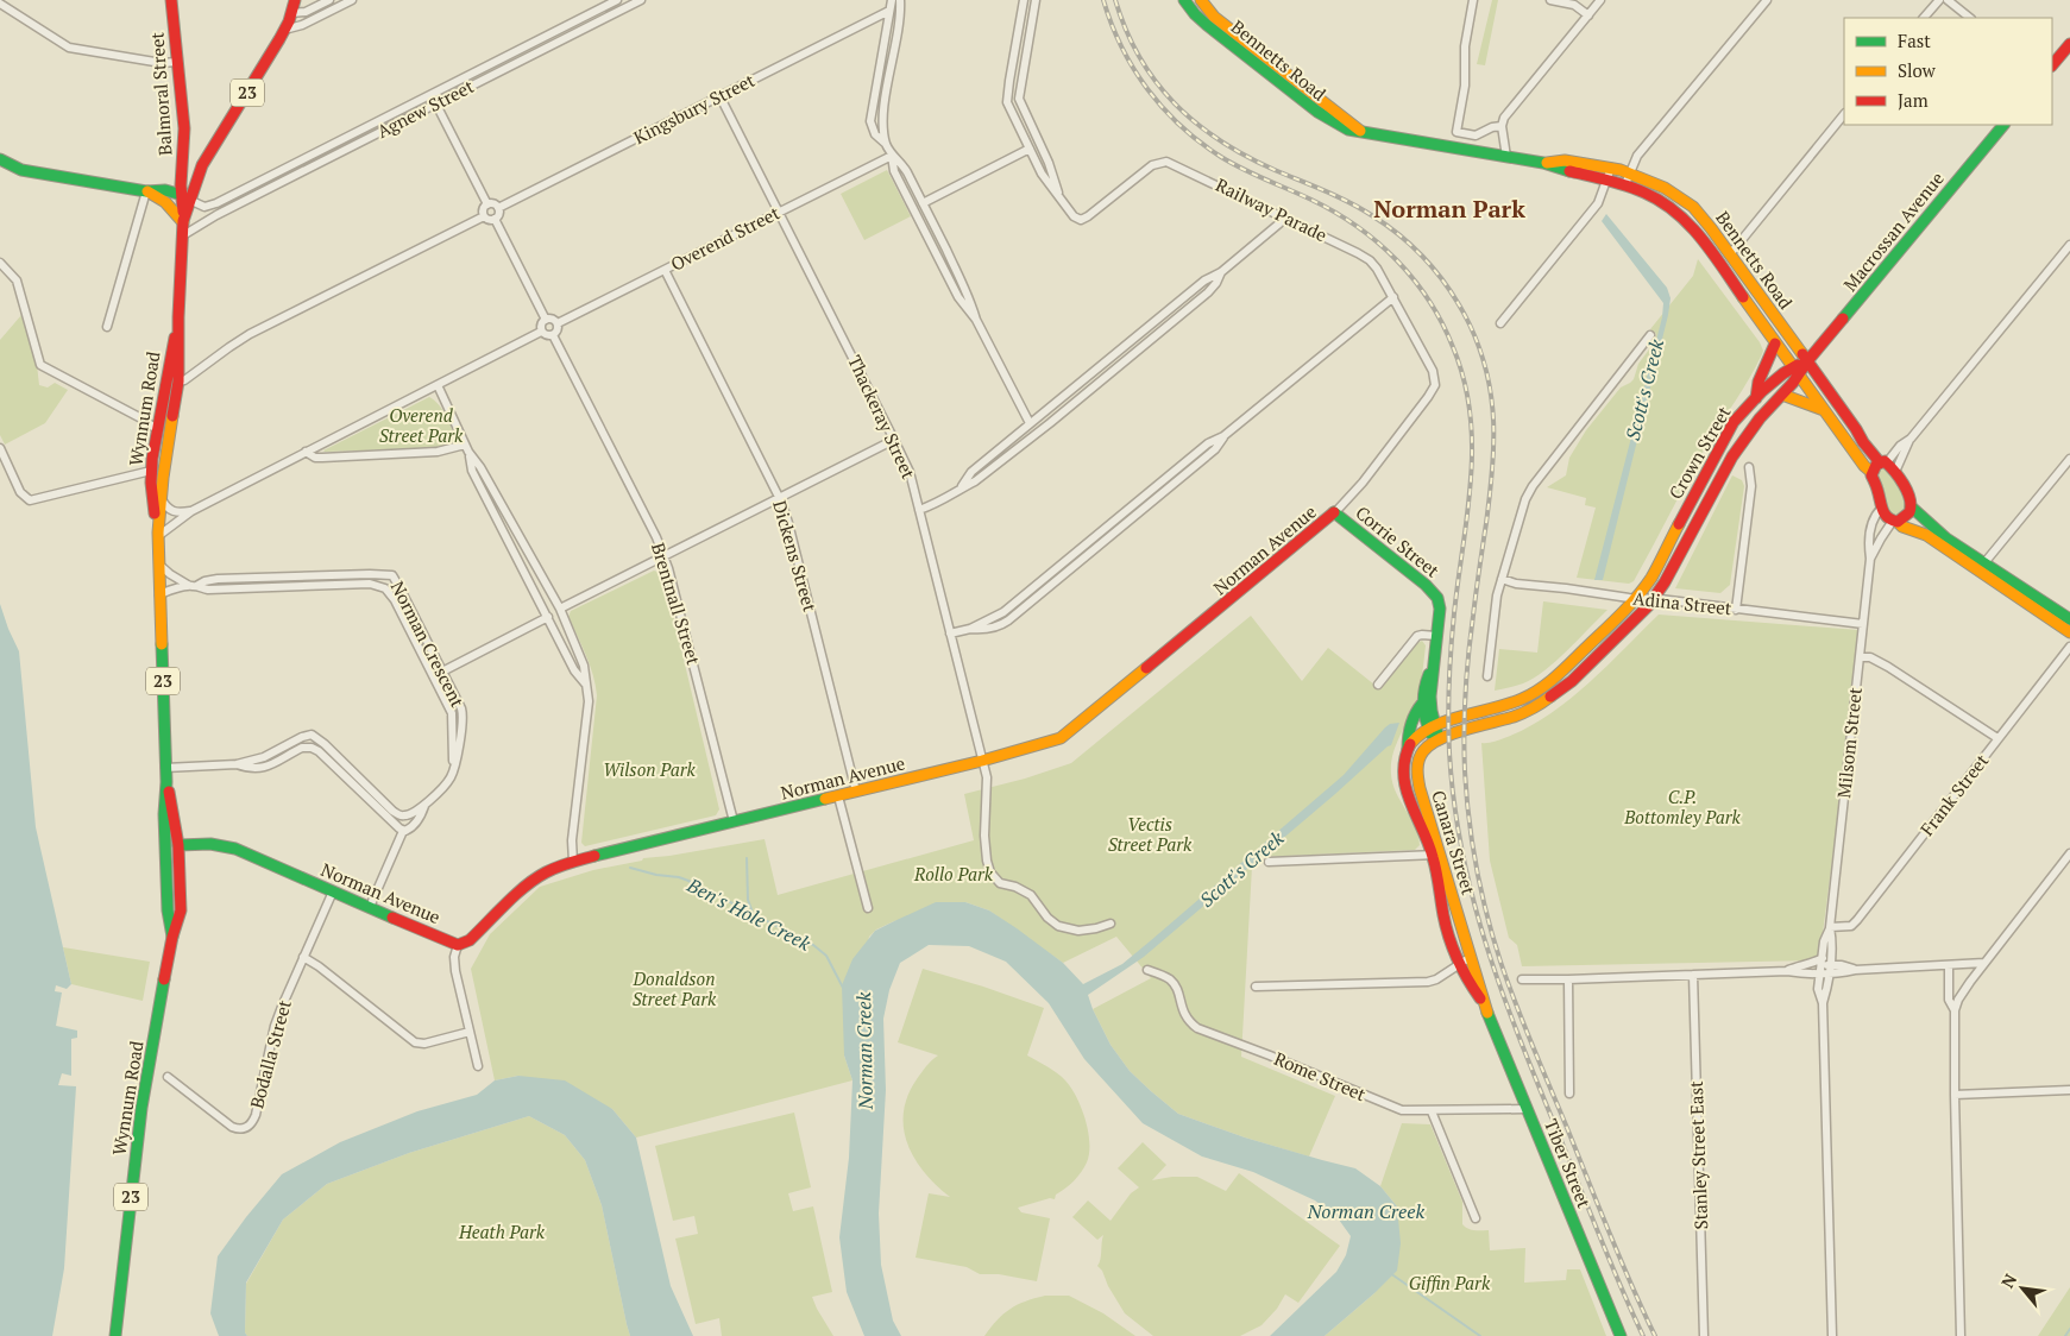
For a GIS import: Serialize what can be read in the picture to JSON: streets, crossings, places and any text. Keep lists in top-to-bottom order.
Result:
{
  "streets": {
    "main road": [
      "Bennetts Road",
      "23",
      "Balmoral Street",
      "Macrossan Avenue",
      "Wynnum Road",
      "Crown Street",
      "Corrie Street",
      "Norman Avenue",
      "Canara Street",
      "Tiber Street"
    ],
    "street": [
      "Agnew Street",
      "Kingsbury Street",
      "Railway Parade",
      "Overend Street",
      "Thackeray Street",
      "Dickens Street",
      "Brentnall Street",
      "Adina Street",
      "Norman Crescent",
      "Milsom Street",
      "Frank Street",
      "Bodalla Street",
      "Rome Street",
      "Stanley Street East"
    ]
  },
  "crossings": [
    ["Bennetts Road", "Macrossan Avenue"],
    ["Bennetts Road", "Crown Street"],
    ["23", "Balmoral Street"],
    ["Balmoral Street", "Wynnum Road"],
    ["Agnew Street", "Wynnum Road"],
    ["Kingsbury Street", "Thackeray Street"],
    ["Railway Parade", "Norman Avenue"],
    ["Macrossan Avenue", "Crown Street"],
    ["Overend Street", "Thackeray Street"],
    ["Overend Street", "Dickens Street"],
    ["Overend Street", "Brentnall Street"],
    ["Wynnum Road", "Norman Avenue"],
    ["Wynnum Road", "Norman Crescent"],
    ["Thackeray Street", "Norman Avenue"],
    ["Crown Street", "Adina Street"],
    ["Crown Street", "Canara Street"],
    ["Corrie Street", "Norman Avenue"],
    ["Norman Avenue", "Dickens Street"],
    ["Norman Avenue", "Brentnall Street"],
    ["Norman Avenue", "Bodalla Street"],
    ["Adina Street", "Milsom Street"],
    ["Milsom Street", "Frank Street"],
    ["Canara Street", "Tiber Street"],
    ["Rome Street", "Tiber Street"]
  ],
  "districts": ["Norman Park"],
  "water": ["Scott's Creek", "Ben's Hole Creek", "Norman Creek"],
  "parks": [
    "Overend Street Park",
    "Wilson Park",
    "C.P. Bottomley Park",
    "Vectis Street Park",
    "Rollo Park",
    "Donaldson Street Park",
    "Heath Park",
    "Giffin Park"
  ],
  "legend": ["Fast", "Slow", "Jam"],
  "north": "top left"
}
